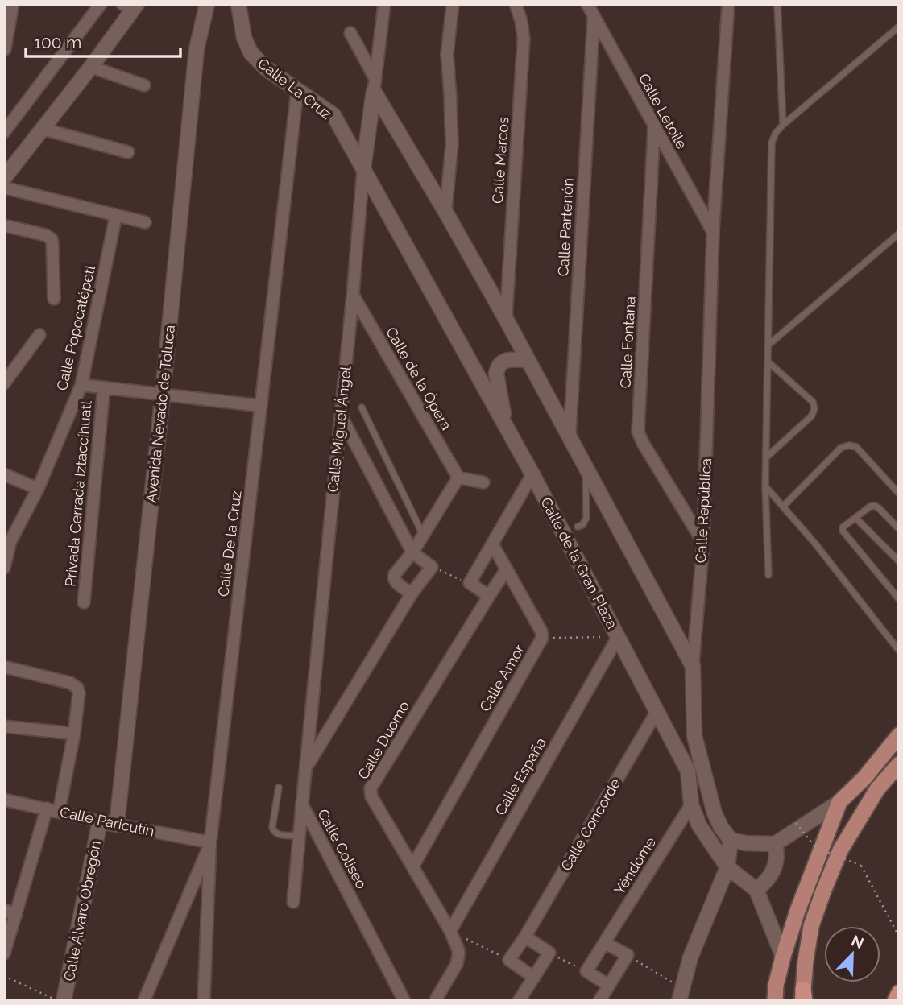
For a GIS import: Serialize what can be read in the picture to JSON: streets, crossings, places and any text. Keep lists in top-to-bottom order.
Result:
{
  "streets": {
    "street": [
      "Calle La Cruz",
      "Calle Letoile",
      "Calle Marcos",
      "Calle Partenón",
      "Calle Popocatépetl",
      "Calle Fontana",
      "Calle de la Ópera",
      "Avenida Nevado de Toluca",
      "Calle Miguel Ángel",
      "Privada Cerrada Iztaccíhuatl",
      "Calle República",
      "Calle De la Cruz",
      "Calle de la Gran Plaza",
      "Calle Amor",
      "Calle Duomo",
      "Calle España",
      "Calle Paricutín",
      "Calle Concorde",
      "Calle Coliseo",
      "Yéndome",
      "Calle Álvaro Obregón"
    ]
  },
  "crossings": [
    ["Calle La Cruz", "Calle Miguel Ángel"],
    ["Calle La Cruz", "Calle De la Cruz"],
    ["Calle La Cruz", "Calle de la Gran Plaza"],
    ["Calle Letoile", "Calle Partenón"],
    ["Calle Letoile", "Calle Fontana"],
    ["Calle Letoile", "Calle República"],
    ["Calle Fontana", "Calle República"],
    ["Calle de la Ópera", "Calle Miguel Ángel"],
    ["Avenida Nevado de Toluca", "Calle Paricutín"],
    ["Calle Miguel Ángel", "Calle de la Gran Plaza"],
    ["Calle Miguel Ángel", "Calle Coliseo"],
    ["Calle De la Cruz", "Calle Paricutín"],
    ["Calle de la Gran Plaza", "Calle España"],
    ["Calle de la Gran Plaza", "Calle Concorde"],
    ["Calle de la Gran Plaza", "Yéndome"],
    ["Calle Amor", "Calle Duomo"],
    ["Calle Duomo", "Calle España"],
    ["Calle Paricutín", "Calle Álvaro Obregón"]
  ],
  "scale_bar": "100 m",
  "north": "top right"
}
